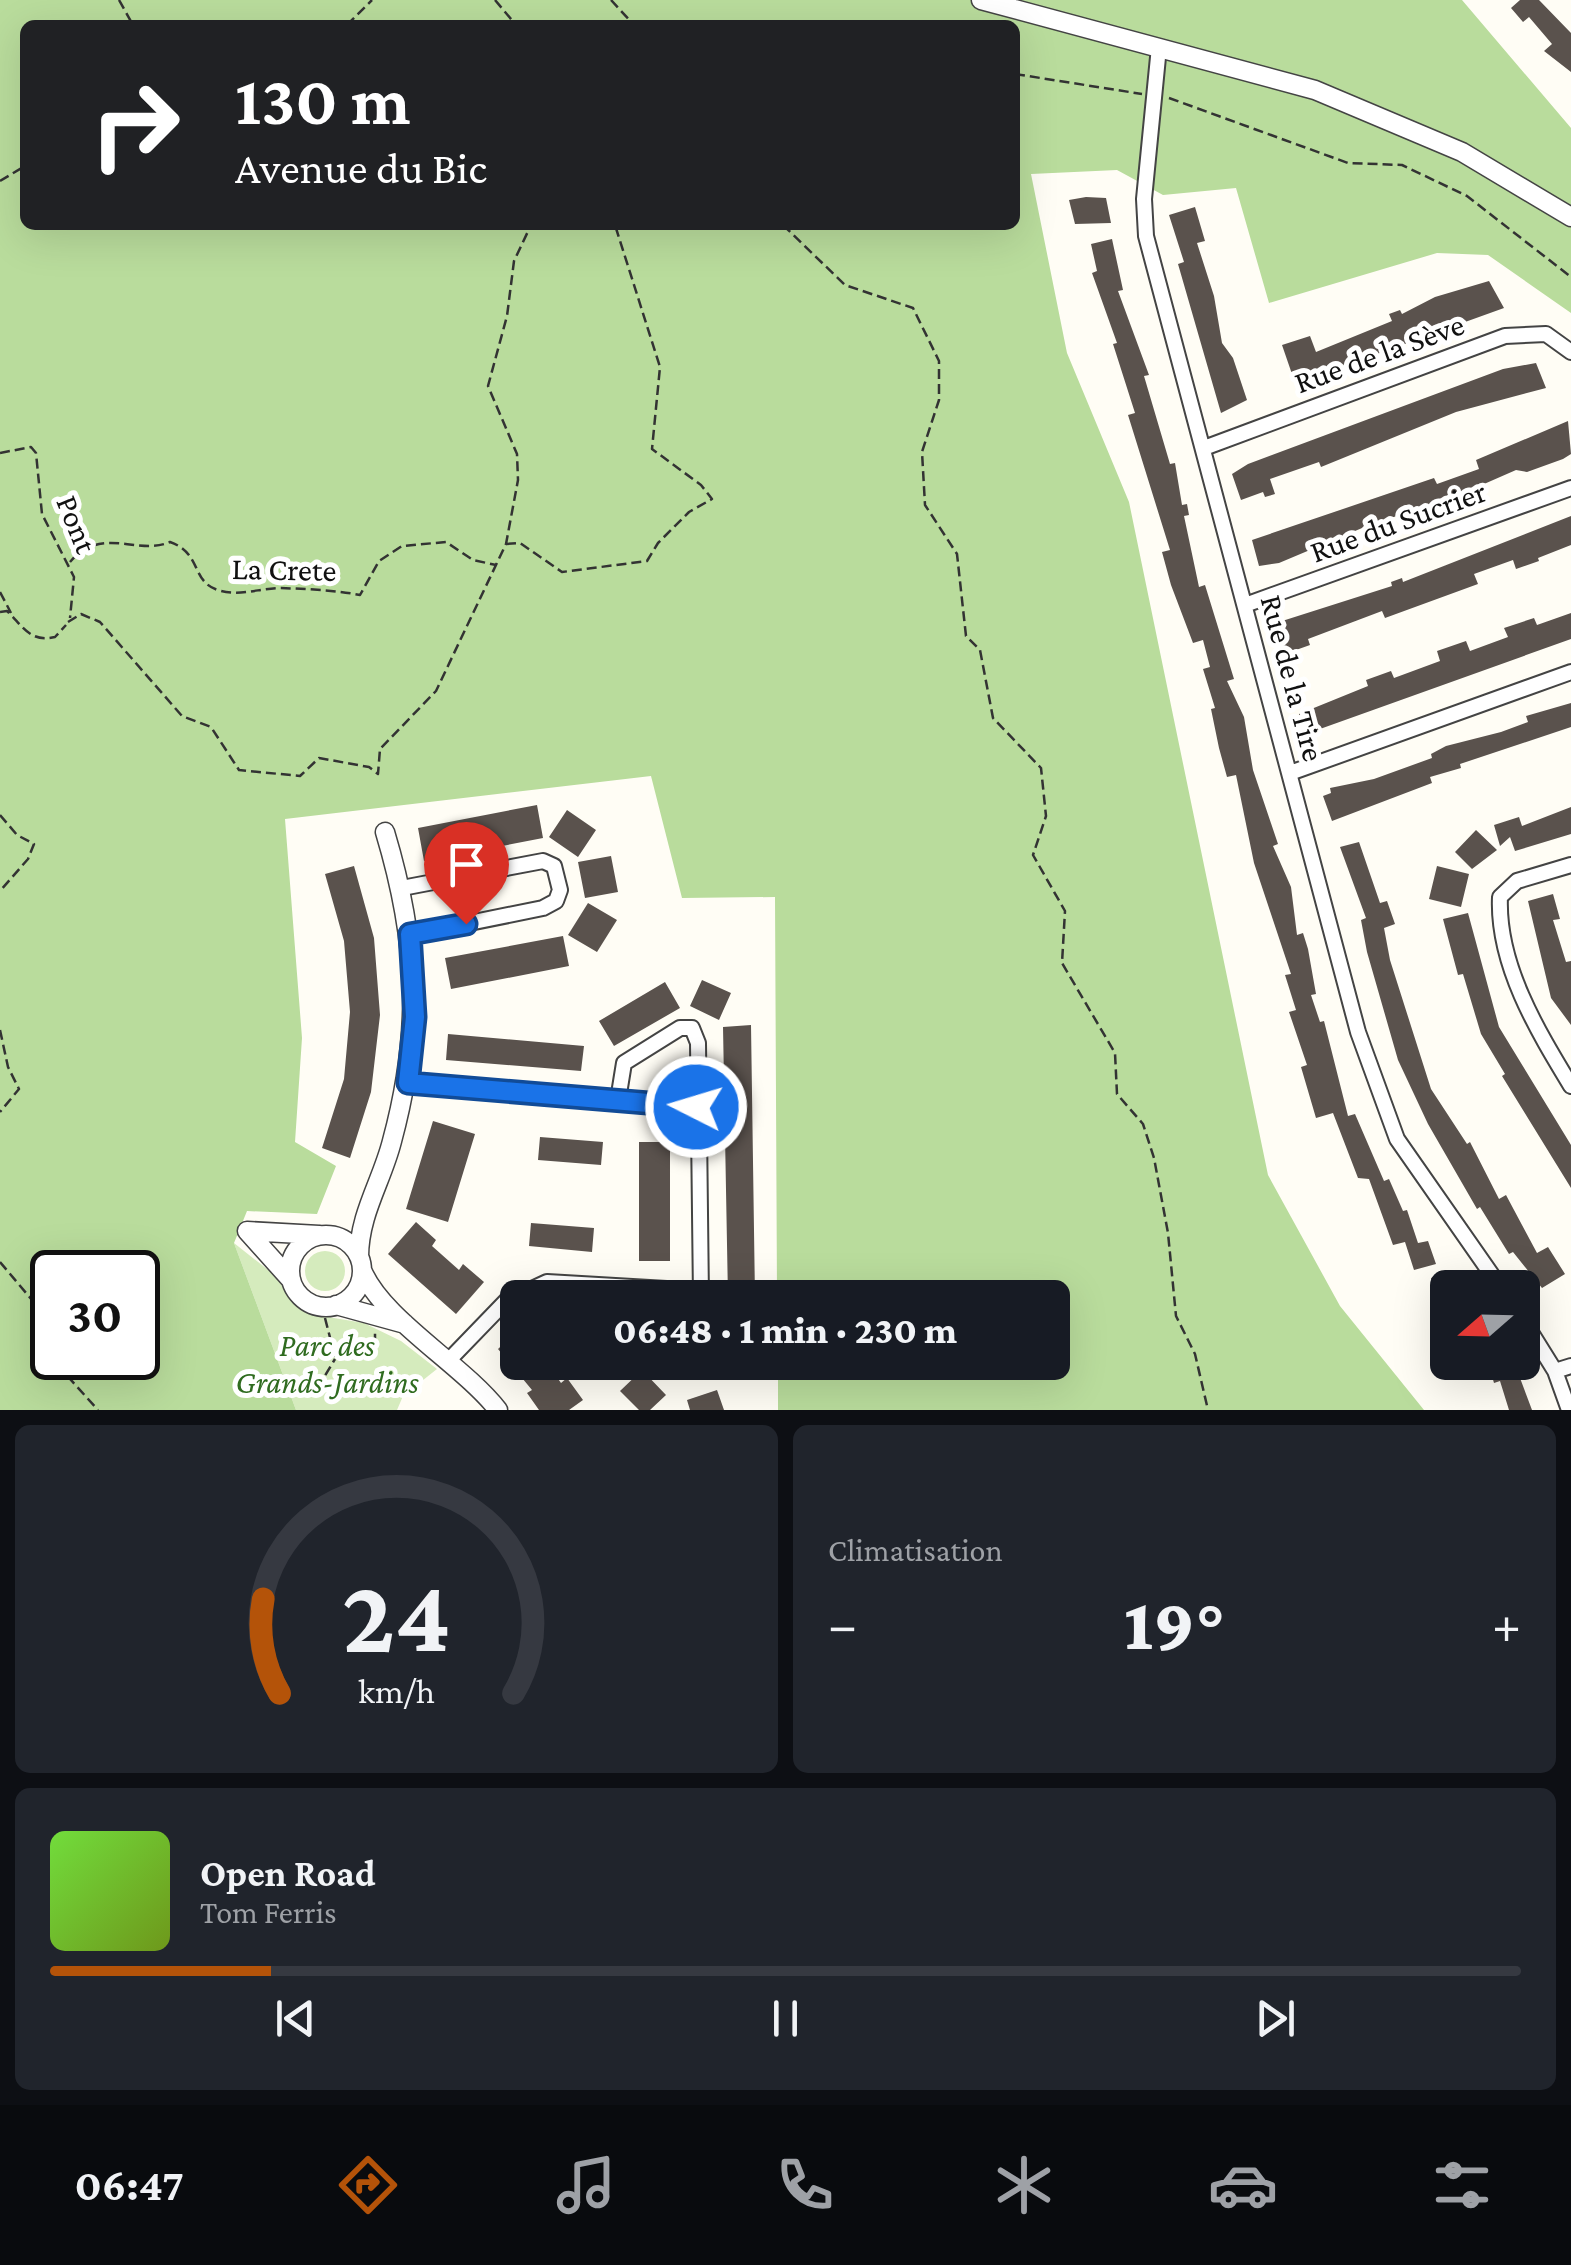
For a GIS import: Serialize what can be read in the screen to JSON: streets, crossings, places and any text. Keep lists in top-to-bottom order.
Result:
{
  "streets": {
    "street": ["Rue de la Sève", "Rue du Sucrier", "Rue de la Tire"],
    "path": ["Pont", "La Crete"]
  },
  "crossings": [
    ["Rue de la Sève", "Rue de la Tire"],
    ["Rue du Sucrier", "Rue de la Tire"],
    ["Pont", "La Crete"]
  ],
  "parks": ["Parc des Grands-Jardins"],
  "north": "left",
  "page": {
    "turn": ["130 m", "Avenue du Bic"],
    "limit": "30",
    "trip": "06:48 · 1 min · 230 m",
    "tile": "Climatisation",
    "heat": ["−", "19°", "+"],
    "song": ["Open Road", "Tom Ferris"],
    "tabs": "06:47",
    "gauge": ["24", "km/h"]
  }
}
